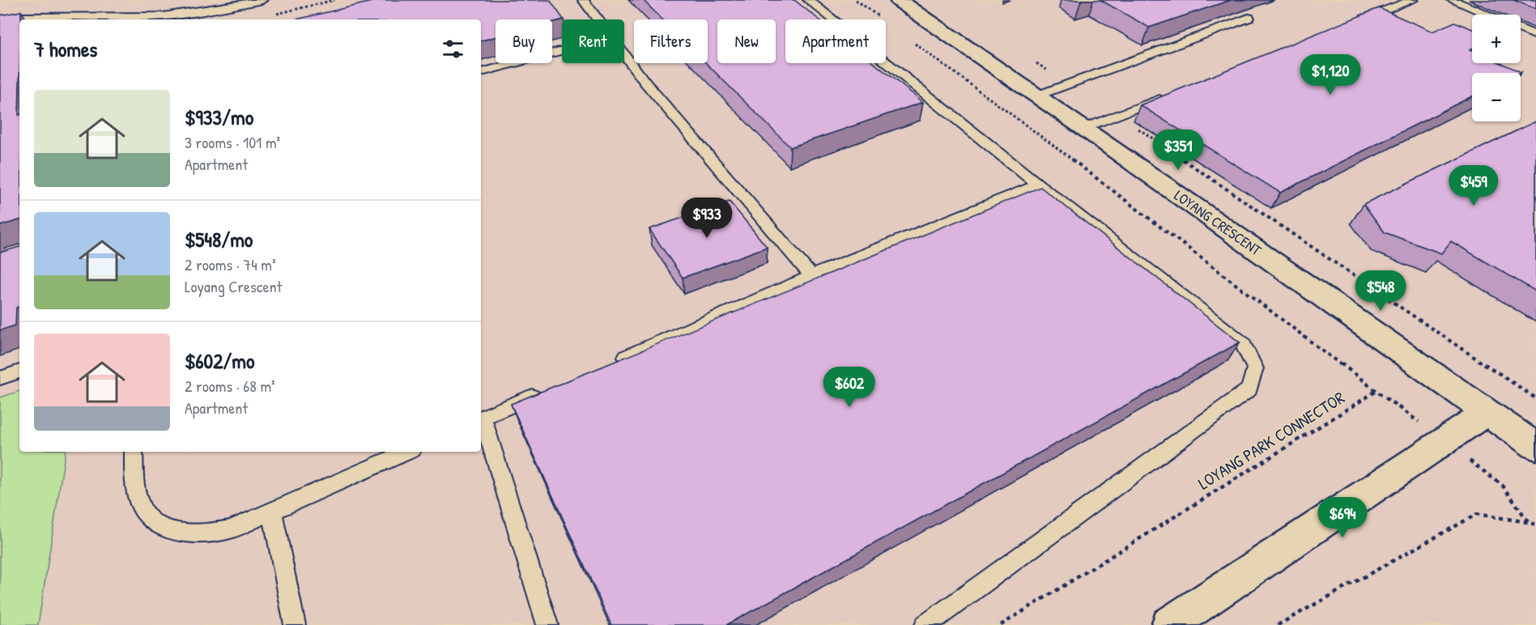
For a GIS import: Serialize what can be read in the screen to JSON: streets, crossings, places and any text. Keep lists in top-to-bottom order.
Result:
{
  "streets": {
    "street": ["LOYANG CRESCENT"],
    "path": ["LOYANG PARK CONNECTOR"]
  },
  "page": {
    "map_buttons": ["+", "−"],
    "chip": [
      "Buy",
      "Rent",
      "Filters",
      "New",
      "Apartment"
    ],
    "heading": "7 homes",
    "price": [
      "$1,120",
      "$351",
      "$459",
      "$933",
      "$548",
      "$602",
      "$694"
    ],
    "list": [
      {
        "name": "$933/mo",
        "note": "3 rooms · 101 m² · Apartment"
      },
      {
        "name": "$548/mo",
        "note": "2 rooms · 74 m² · Loyang Crescent"
      },
      {
        "name": "$602/mo",
        "note": "2 rooms · 68 m² · Apartment"
      }
    ]
  }
}
